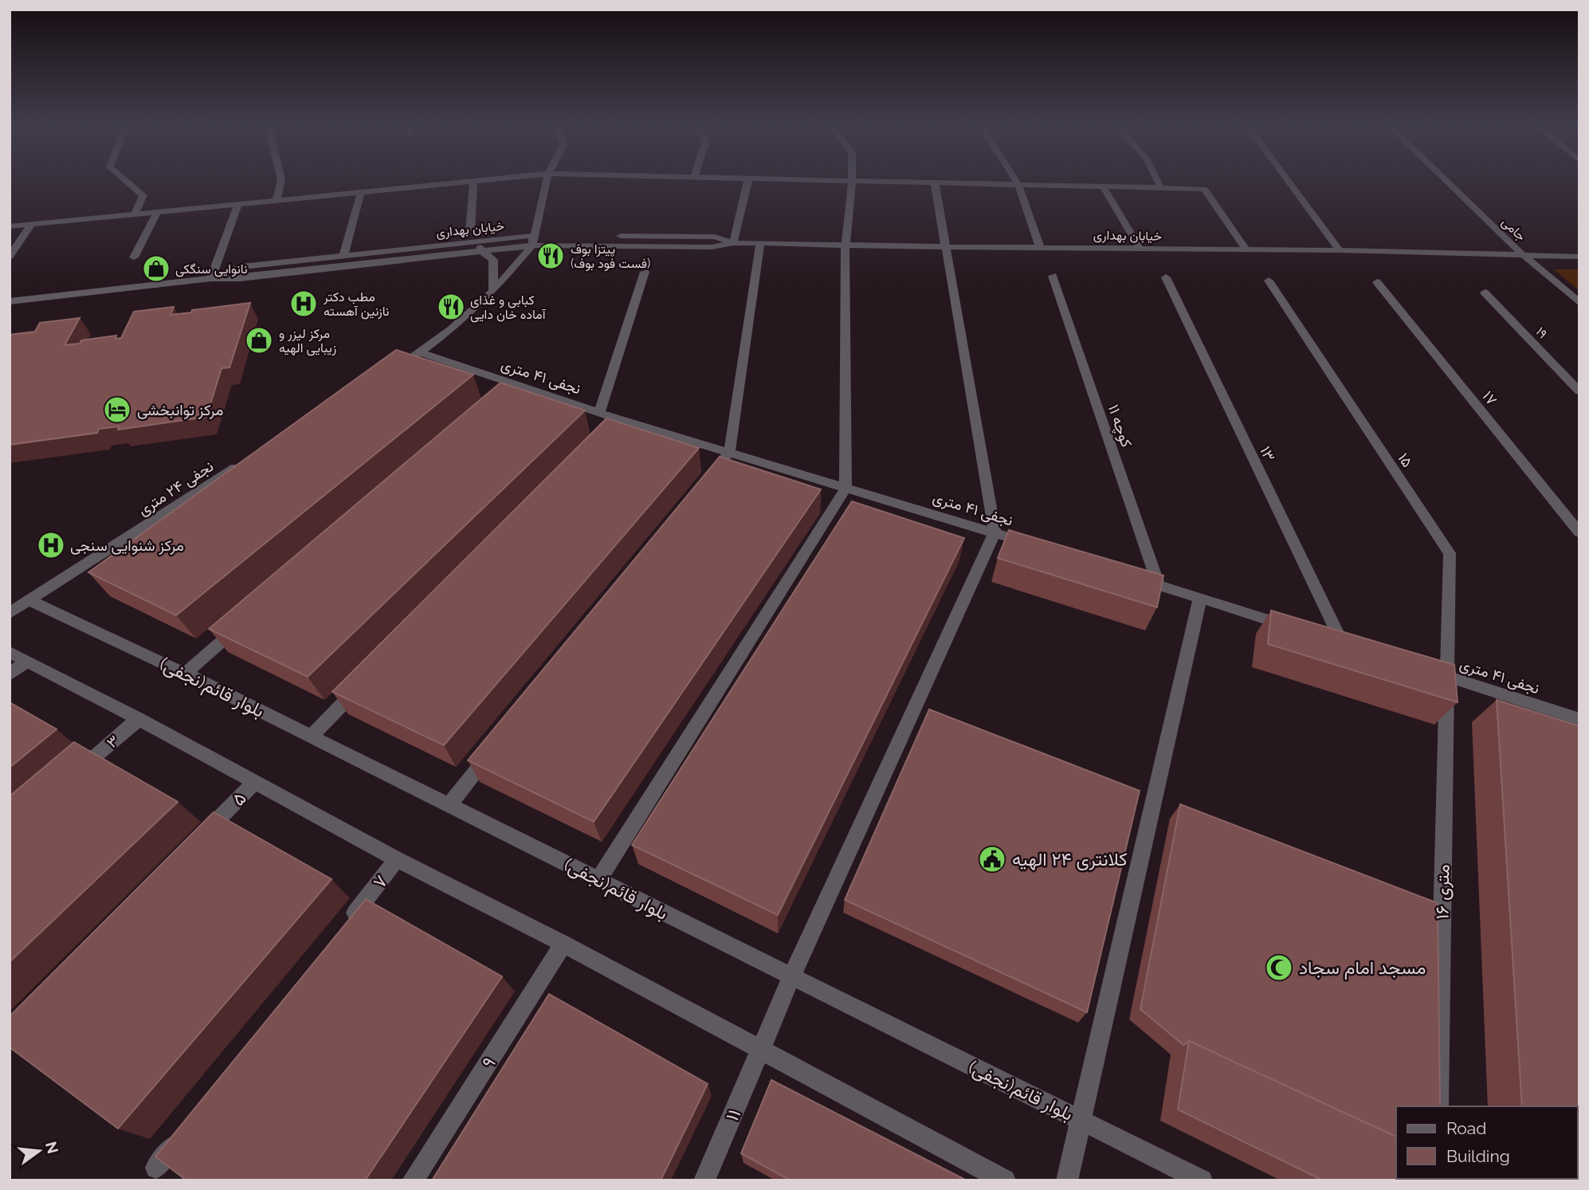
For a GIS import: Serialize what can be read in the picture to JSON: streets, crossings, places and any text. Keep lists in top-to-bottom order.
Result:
{
  "streets": {
    "street": [
      "خیابان بهداری",
      "جامی",
      "۱۹",
      "نجفی ۴۱ متری",
      "۱۷",
      "کوچه ۱۱",
      "۱۳",
      "۱۵",
      "نجفی ۲۴ متری",
      "بلوار قائم(نجفی)",
      "۳",
      "۵",
      "۷",
      "۱۶ متری",
      "۹",
      "۱۱"
    ]
  },
  "crossings": [
    ["خیابان بهداری", "جامی"],
    ["نجفی ۴۱ متری", "۱۵"],
    ["نجفی ۴۱ متری", "۱۶ متری"],
    ["نجفی ۴۱ متری", "۱۱"],
    ["۱۵", "۱۶ متری"],
    ["نجفی ۲۴ متری", "بلوار قائم(نجفی)"],
    ["بلوار قائم(نجفی)", "۱۱"]
  ],
  "places": {
    "restaurant": ["پیتزا بوف (فست فود بوف)", "کبابی و غذای آماده خان دایی"],
    "shop": ["نانوایی سنگکی", "مرکز لیزر و زیبایی الهیه"],
    "hospital": ["مطب دکتر نازنین آهسته", "مرکز شنوایی سنجی"],
    "hotel": ["مرکز توانبخشی"],
    "public building": ["کلانتری ۲۴ الهیه"],
    "mosque": ["مسجد امام سجاد"]
  },
  "legend": ["Road", "Building"],
  "north": "right"
}
